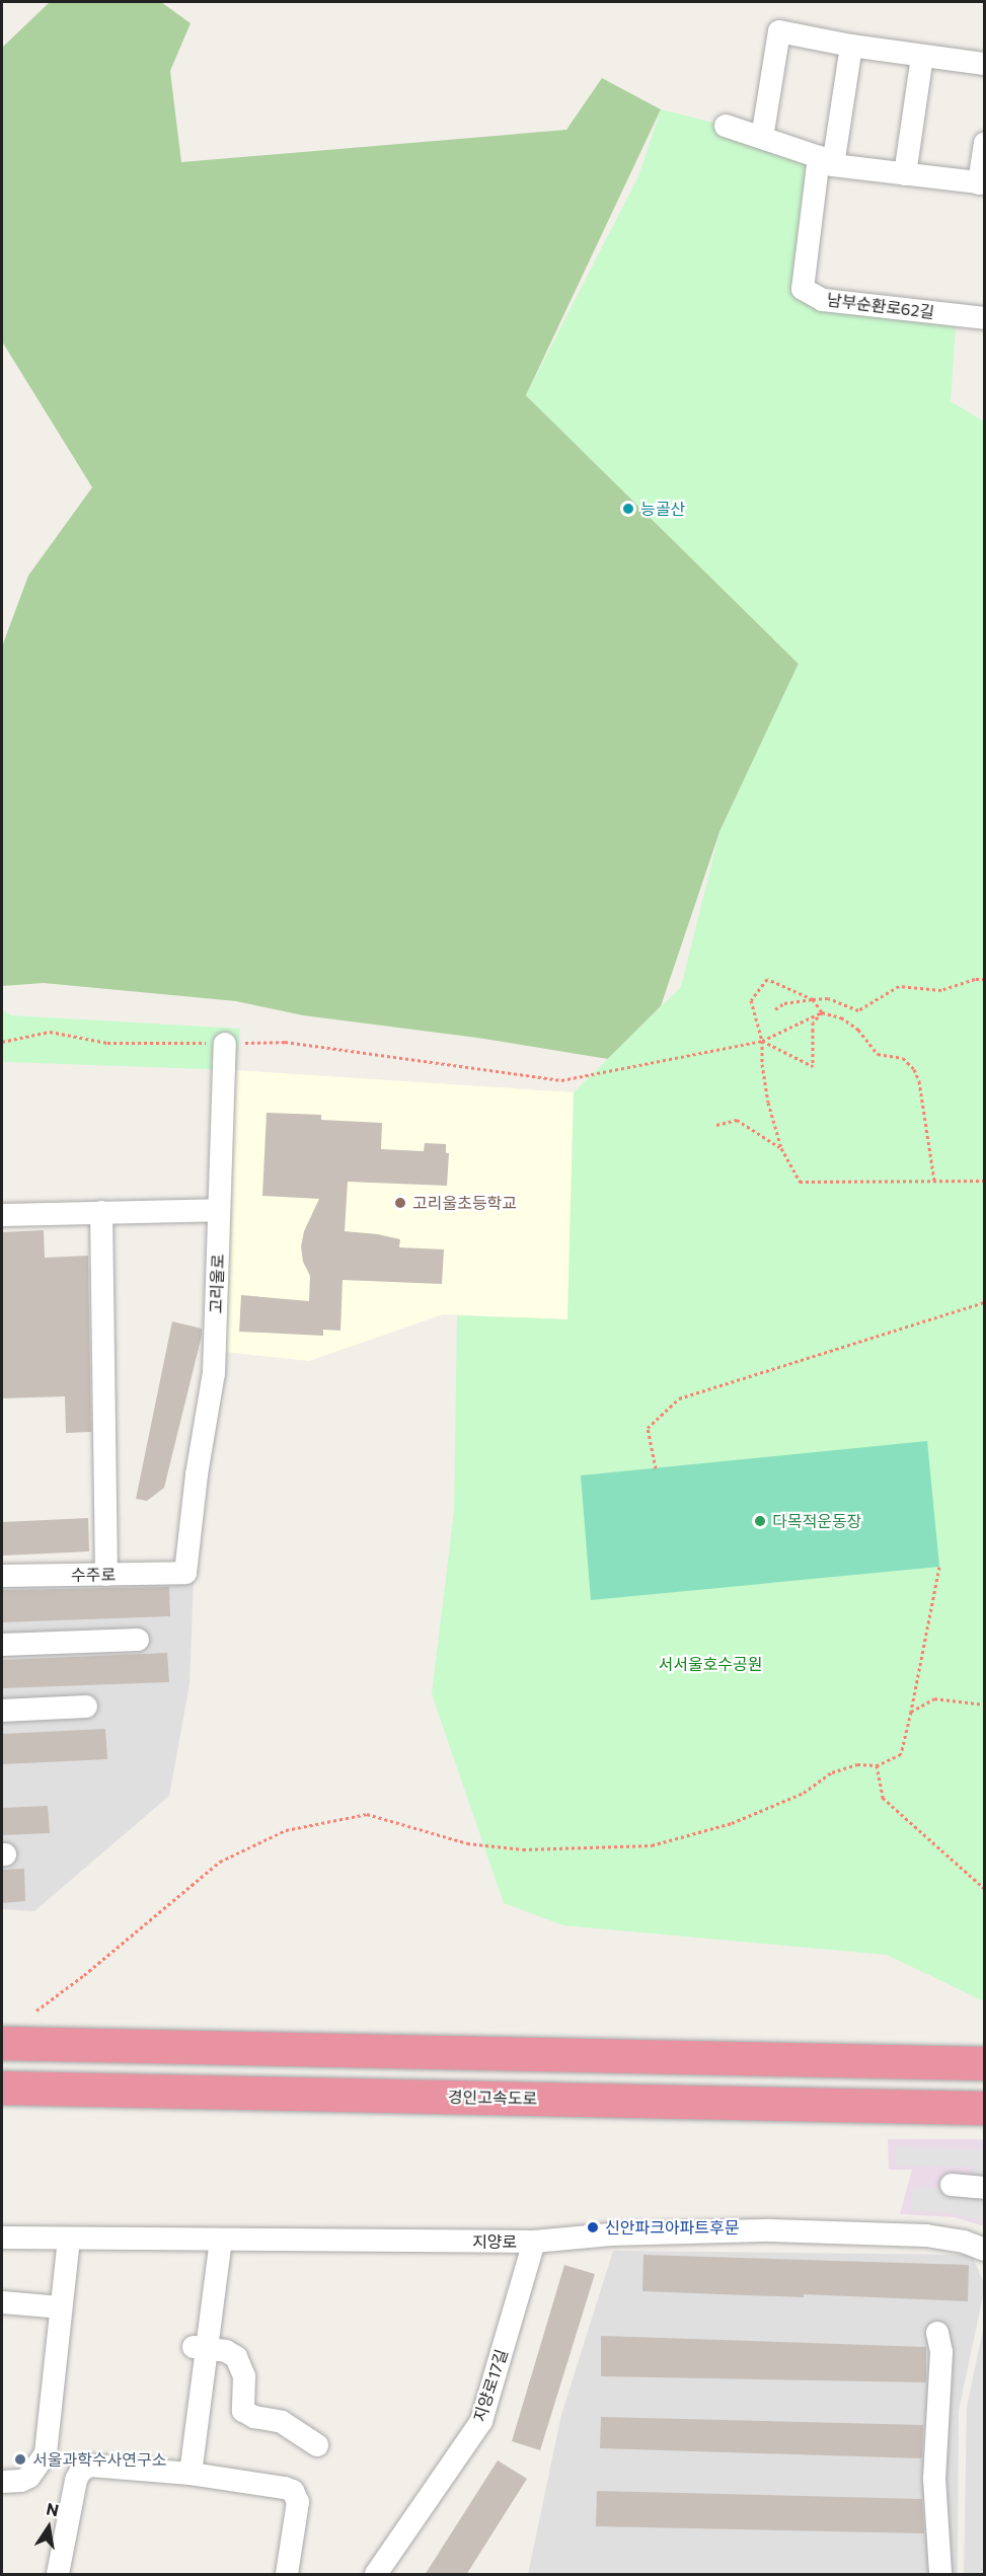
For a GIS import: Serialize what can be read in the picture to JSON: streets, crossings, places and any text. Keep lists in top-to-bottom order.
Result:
{
  "streets": {
    "highway": ["경인고속도로"],
    "street": [
      "남부순환로62길",
      "고리울로",
      "수주로",
      "지양로",
      "지양로17길"
    ]
  },
  "crossings": [
    ["고리울로", "수주로"],
    ["지양로", "지양로17길"]
  ],
  "parks": ["서서울호수공원"],
  "places": [
    "능골산",
    "고리울초등학교",
    "다목적운동장",
    "신안파크아파트후문",
    "서울과학수사연구소"
  ],
  "north": "top"
}
